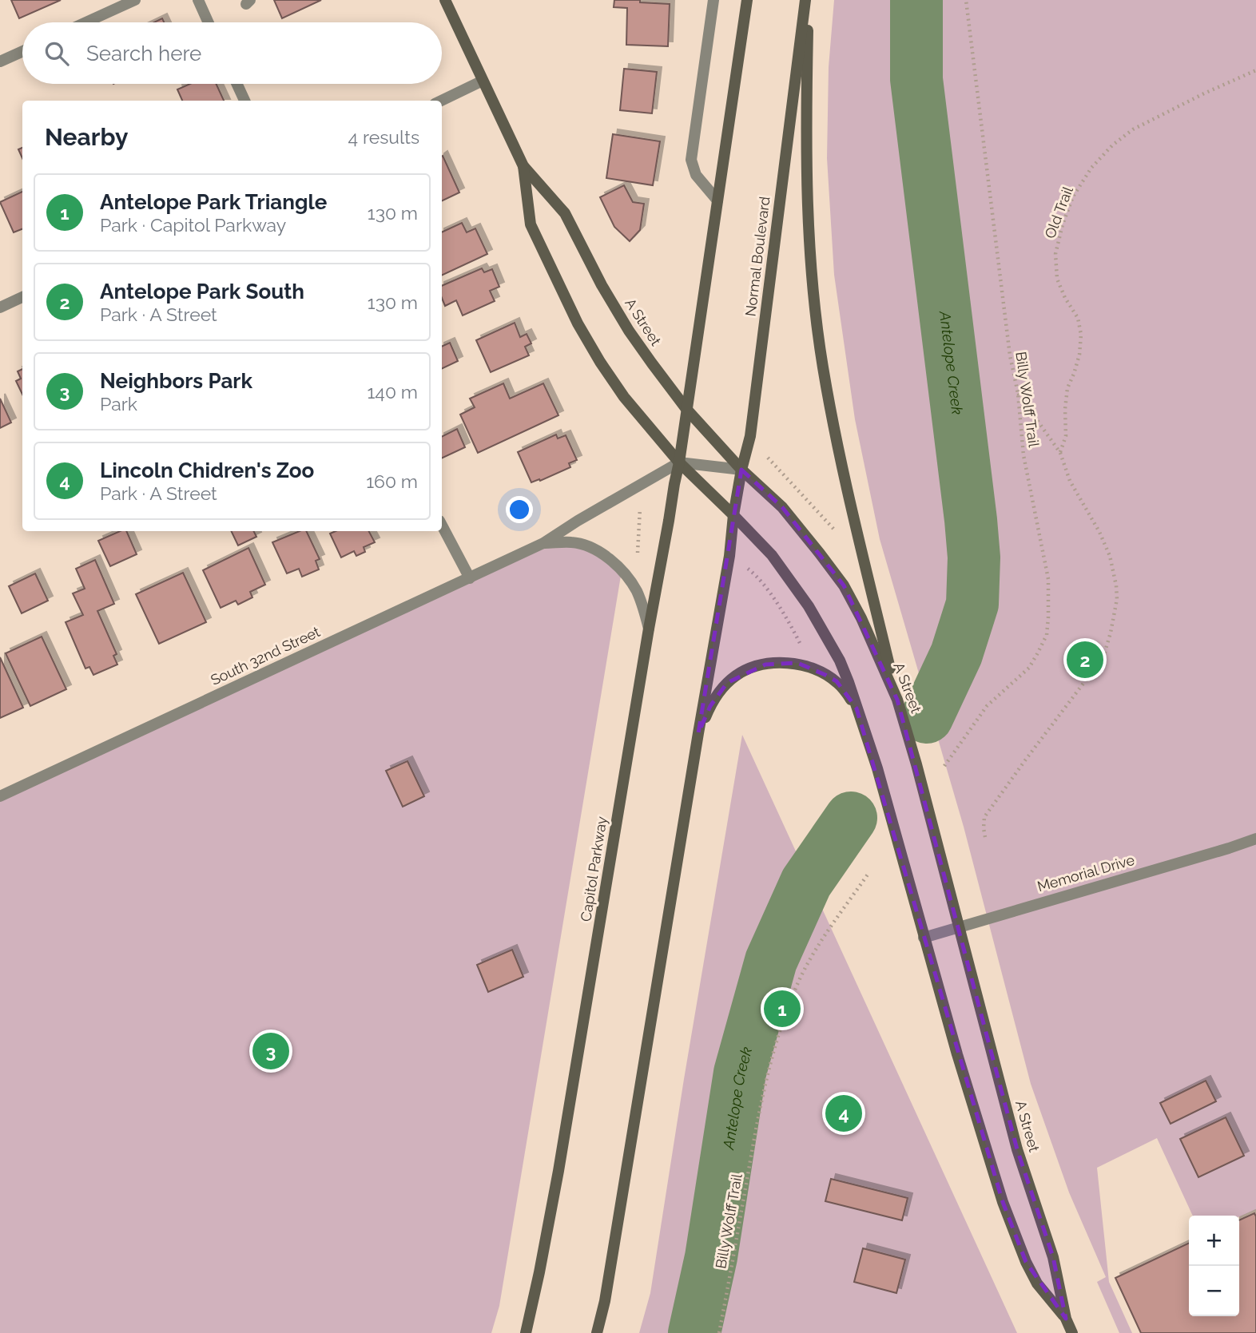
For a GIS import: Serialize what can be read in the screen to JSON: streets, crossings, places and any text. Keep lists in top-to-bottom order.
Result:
{
  "streets": {
    "main road": ["Normal Boulevard", "A Street", "Capitol Parkway"],
    "street": ["South 32nd Street", "Memorial Drive"],
    "path": ["Old Trail", "Billy Wolff Trail"]
  },
  "crossings": [
    ["Normal Boulevard", "A Street"],
    ["A Street", "South 32nd Street"],
    ["A Street", "Capitol Parkway"],
    ["A Street", "Memorial Drive"],
    ["South 32nd Street", "Capitol Parkway"]
  ],
  "water": ["Antelope Creek"],
  "page": {
    "search": "Search here",
    "heading": ["Nearby", "4 results"],
    "list": [
      {
        "mark": "1",
        "name": "Antelope Park Triangle",
        "note": "Park · Capitol Parkway",
        "value": "130 m"
      },
      {
        "mark": "2",
        "name": "Antelope Park South",
        "note": "Park · A Street",
        "value": "130 m"
      },
      {
        "mark": "3",
        "name": "Neighbors Park",
        "note": "Park",
        "value": "140 m"
      },
      {
        "mark": "4",
        "name": "Lincoln Chidren's Zoo",
        "note": "Park · A Street",
        "value": "160 m"
      }
    ],
    "pins": [
      "2",
      "1",
      "3",
      "4"
    ],
    "map_buttons": ["+", "−"]
  }
}
